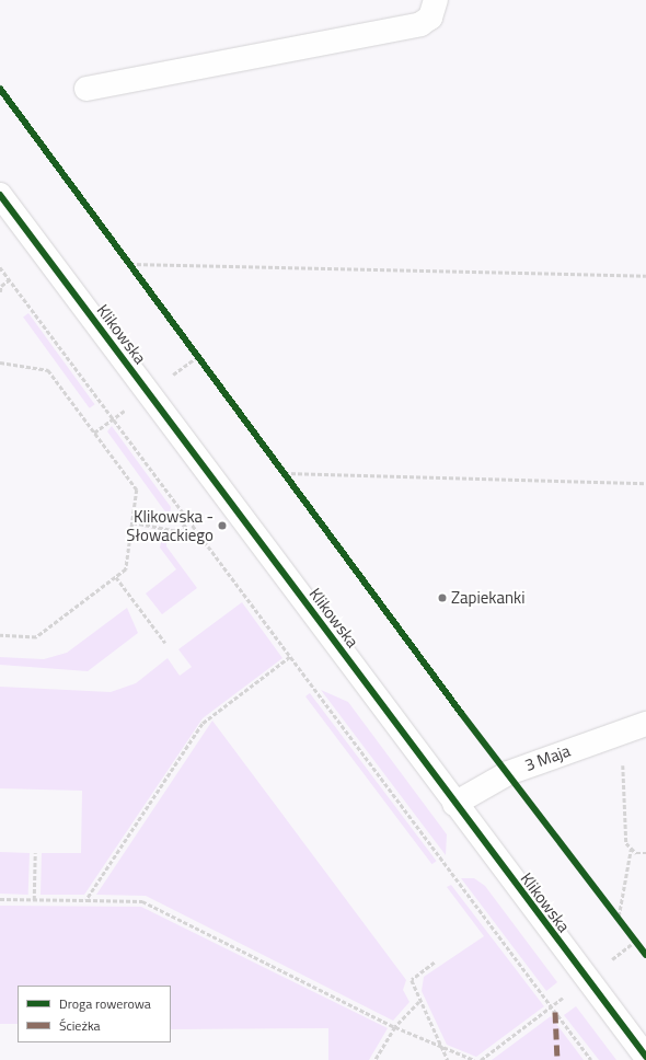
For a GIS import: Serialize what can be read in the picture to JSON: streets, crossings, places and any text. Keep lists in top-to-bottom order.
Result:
{
  "streets": {
    "street": ["Klikowska", "3 Maja"]
  },
  "crossings": [
    ["Klikowska", "3 Maja"]
  ],
  "places": ["Klikowska - Słowackiego", "Zapiekanki"],
  "legend": ["Droga rowerowa", "Ścieżka"]
}
